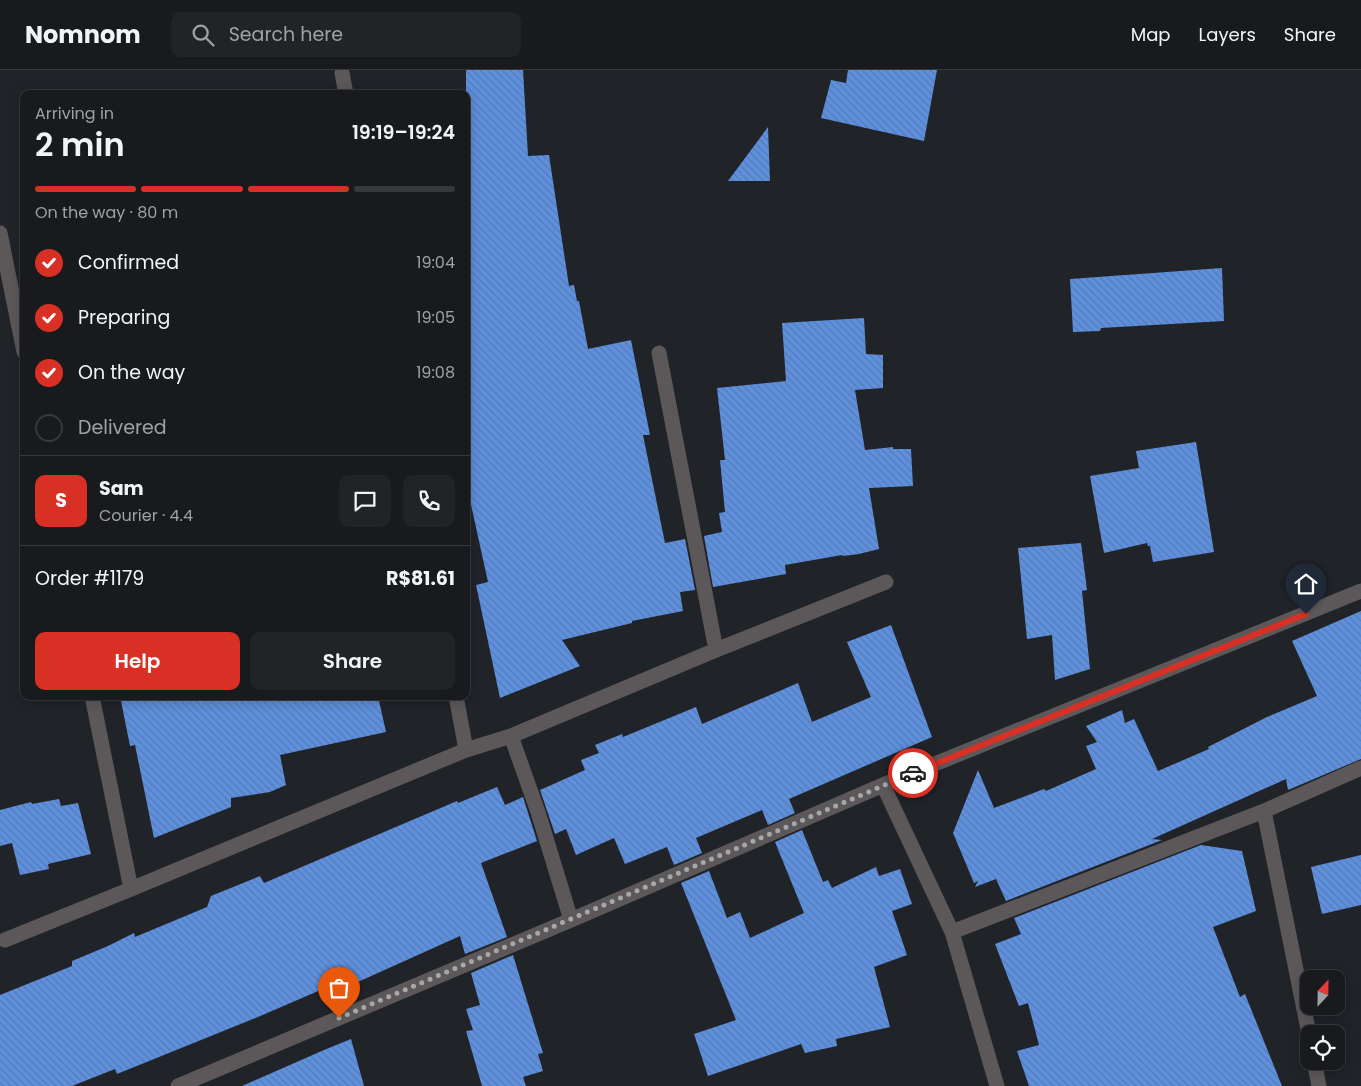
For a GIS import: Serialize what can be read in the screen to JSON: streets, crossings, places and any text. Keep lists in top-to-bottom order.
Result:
{
  "north": "top",
  "page": {
    "header": "Nomnom",
    "search": "Search here",
    "nav": ["Map", "Layers", "Share"],
    "heading": ["2 min", "Arriving in", "19:19–19:24"],
    "panel": [
      "Sam",
      "Courier · 4.4",
      "Order #1179",
      "R$81.61"
    ],
    "bar": "On the way · 80 m",
    "list": [
      ["Confirmed", "19:04"],
      ["Preparing", "19:05"],
      ["On the way", "19:08"],
      "Delivered"
    ],
    "round": "S",
    "buttons": ["Help", "Share"]
  }
}
